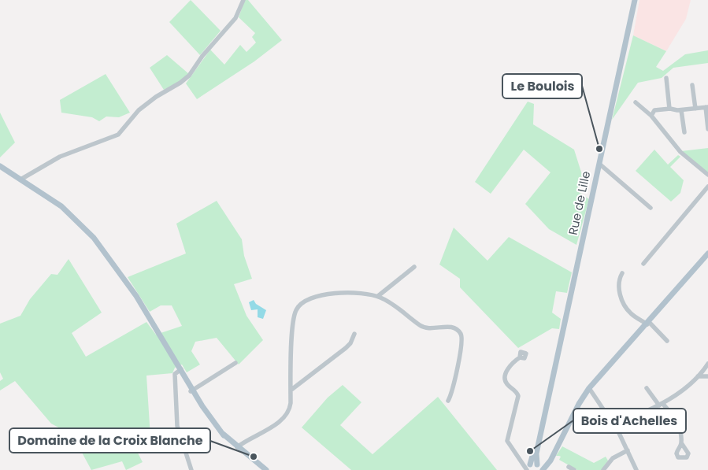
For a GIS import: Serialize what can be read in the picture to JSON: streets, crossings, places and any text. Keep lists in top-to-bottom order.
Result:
{
  "streets": {
    "main road": ["Rue de Lille"]
  },
  "places": ["Le Boulois", "Bois d'Achelles", "Domaine de la Croix Blanche"]
}
